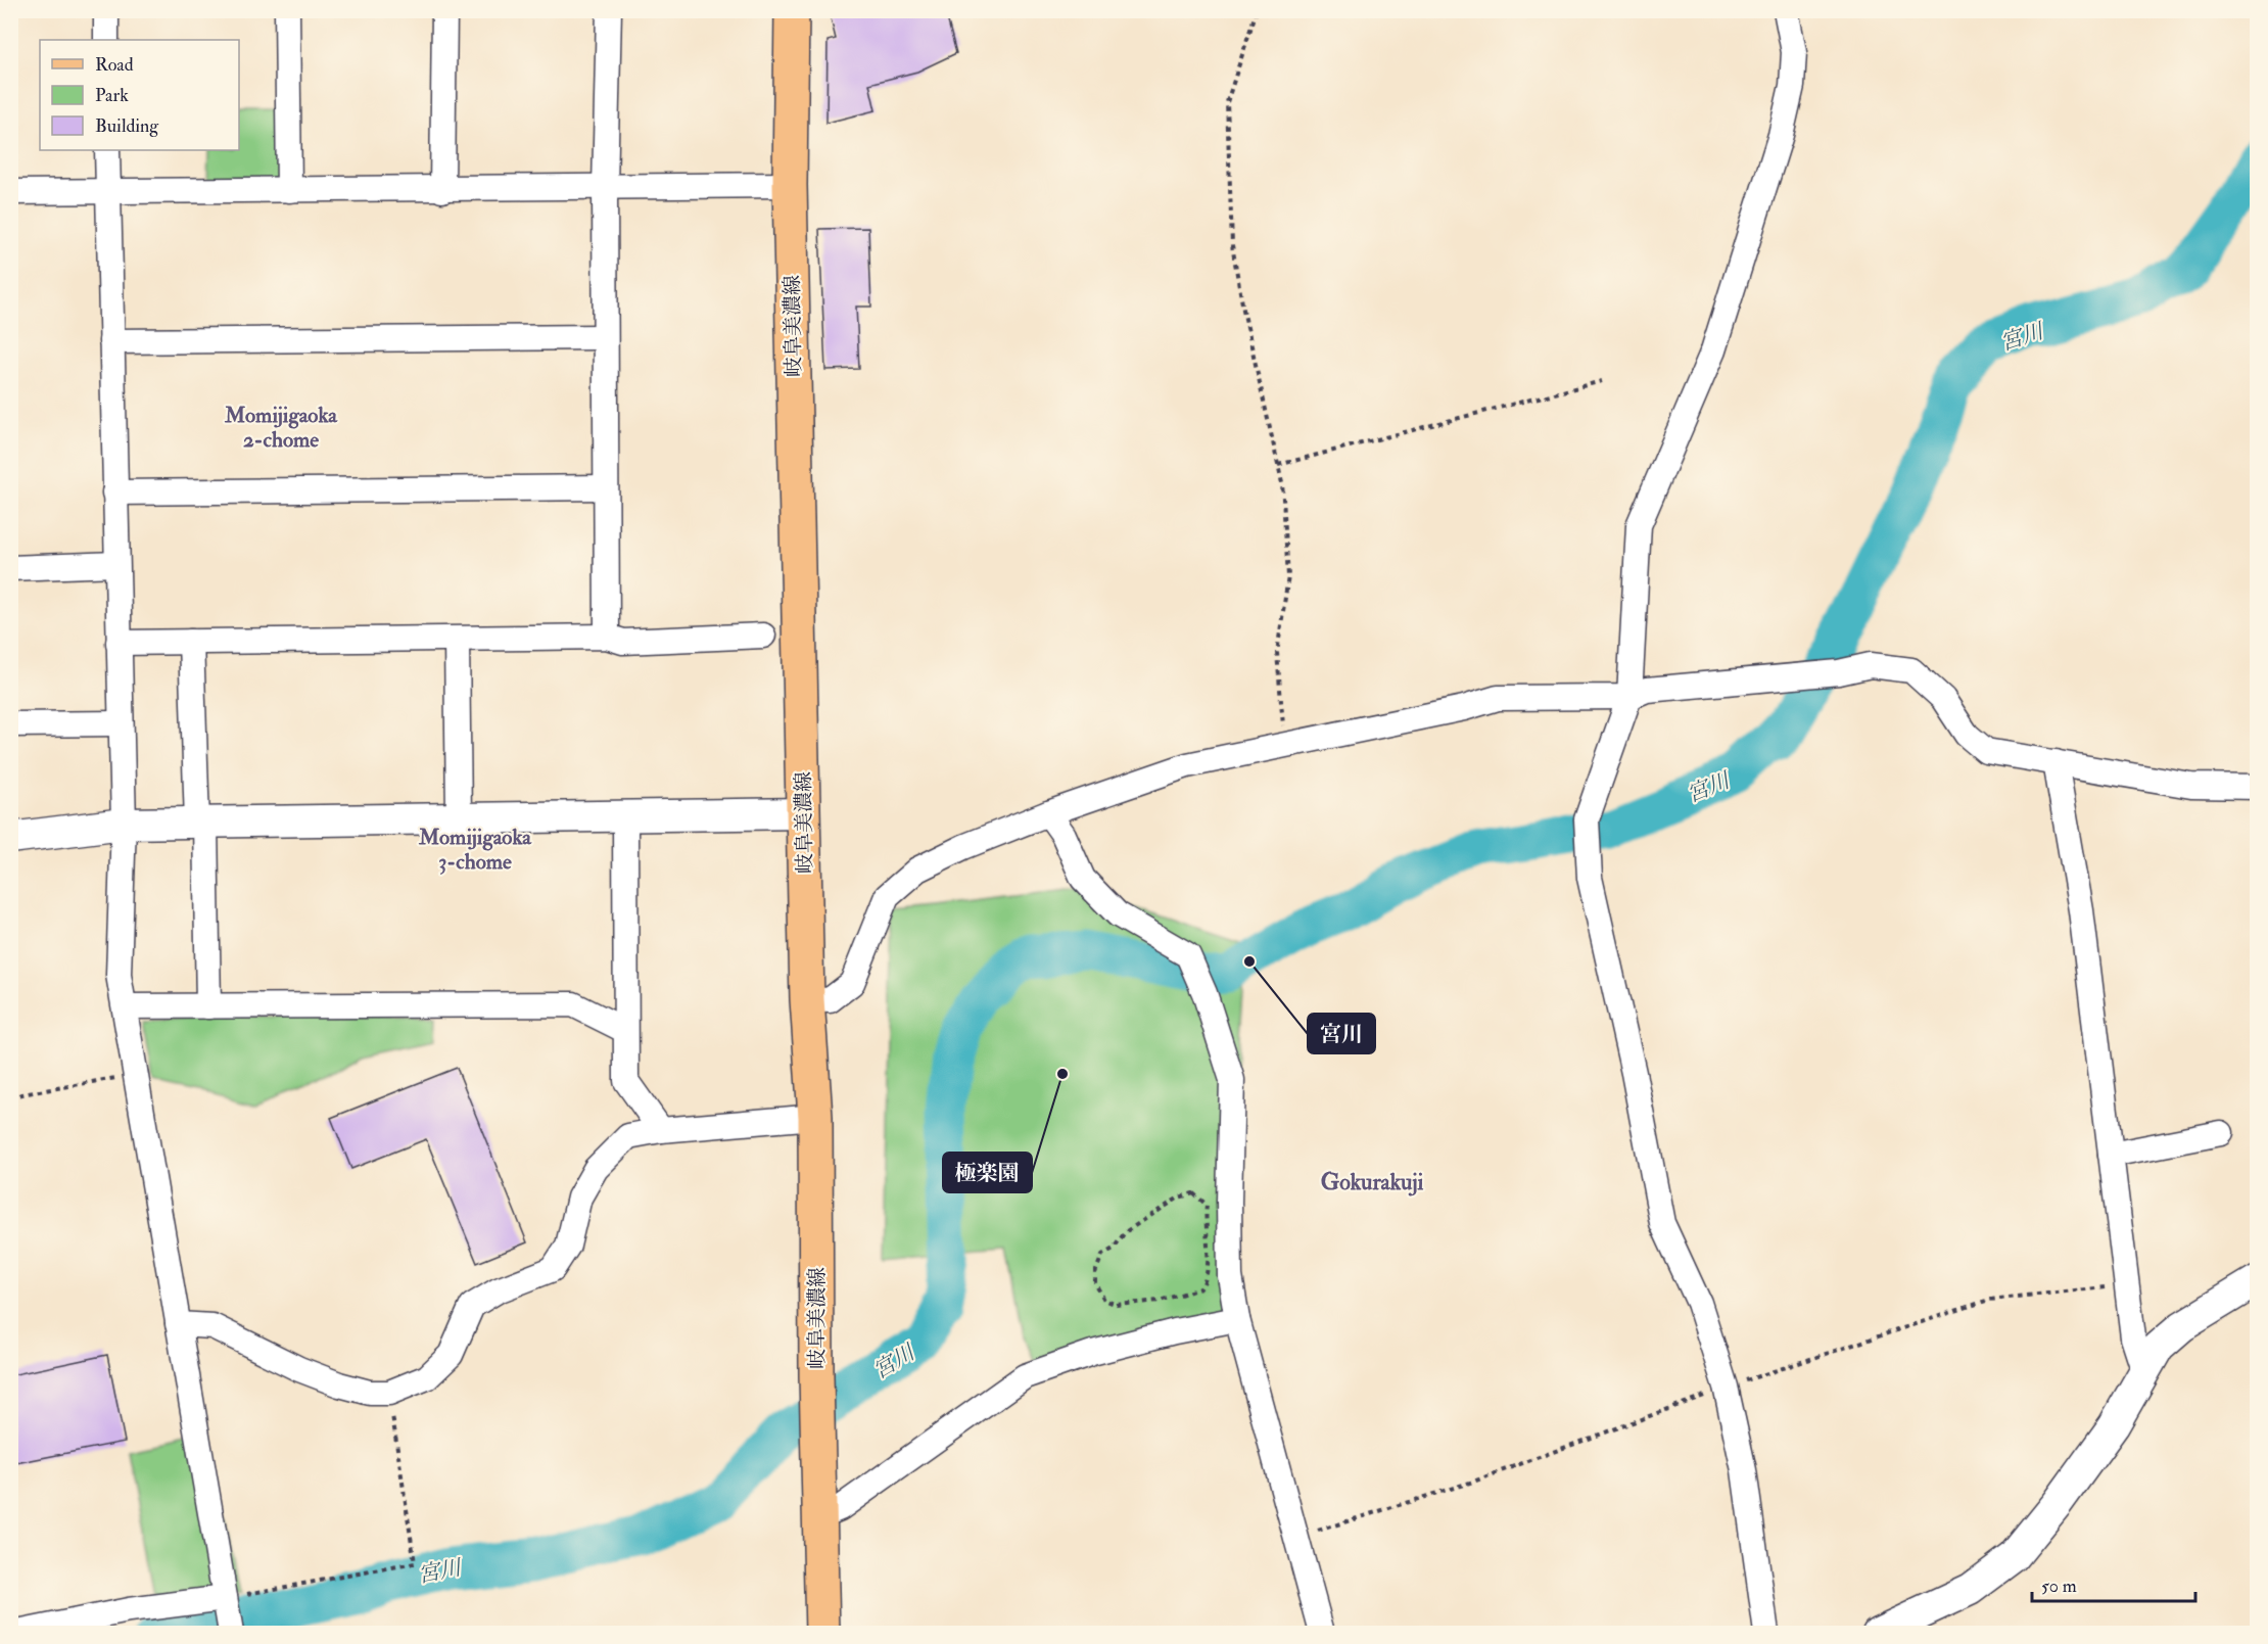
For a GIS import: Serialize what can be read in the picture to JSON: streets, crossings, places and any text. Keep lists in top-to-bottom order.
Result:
{
  "streets": {
    "main road": ["岐阜美濃線"]
  },
  "districts": ["Momijigaoka 2-chome", "Momijigaoka 3-chome", "Gokurakuji"],
  "water": ["宮川"],
  "places": ["宮川", "極楽園"],
  "legend": ["Road", "Park", "Building"],
  "scale_bar": "50 m"
}
